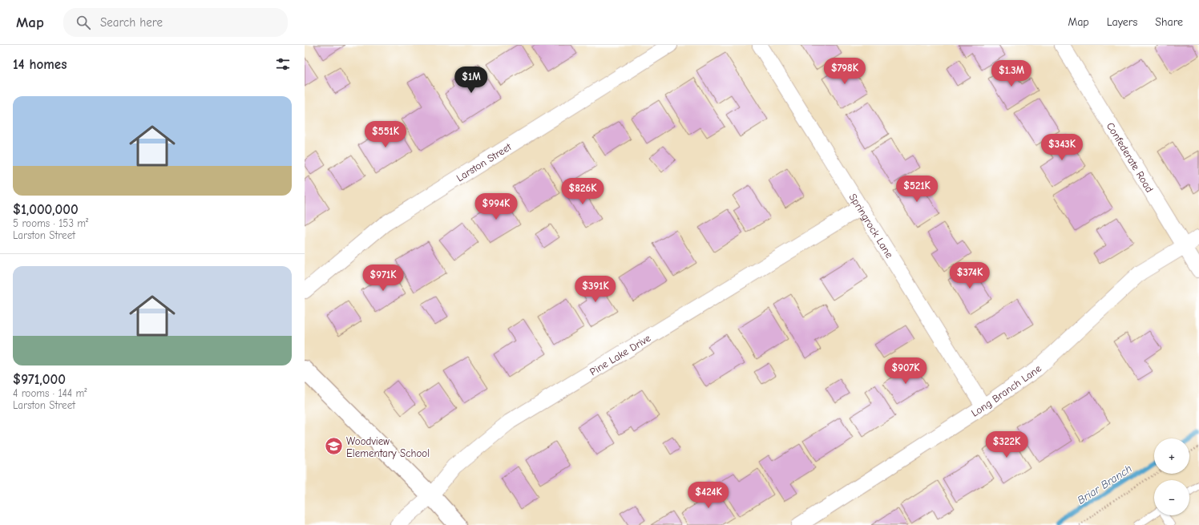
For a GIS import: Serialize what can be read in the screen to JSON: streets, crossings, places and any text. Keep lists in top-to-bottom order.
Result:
{
  "streets": {
    "street": [
      "Confederate Road",
      "Larston Street",
      "Springrock Lane",
      "Pine Lake Drive",
      "Long Branch Lane"
    ]
  },
  "crossings": [
    ["Confederate Road", "Long Branch Lane"],
    ["Springrock Lane", "Pine Lake Drive"],
    ["Springrock Lane", "Long Branch Lane"]
  ],
  "water": ["Briar Branch"],
  "places": {
    "school or university": ["Woodview Elementary School"]
  },
  "page": {
    "header": "Map",
    "search": "Search here",
    "nav": ["Map", "Layers", "Share"],
    "heading": "14 homes",
    "price": [
      "$798K",
      "$1.3M",
      "$1M",
      "$551K",
      "$343K",
      "$521K",
      "$826K",
      "$994K",
      "$374K",
      "$971K",
      "$391K",
      "$907K",
      "$322K",
      "$424K"
    ],
    "list": [
      {
        "name": "$1,000,000",
        "note": "5 rooms · 153 m² · Larston Street"
      },
      {
        "name": "$971,000",
        "note": "4 rooms · 144 m² · Larston Street"
      }
    ],
    "map_buttons": ["+", "−"]
  }
}
